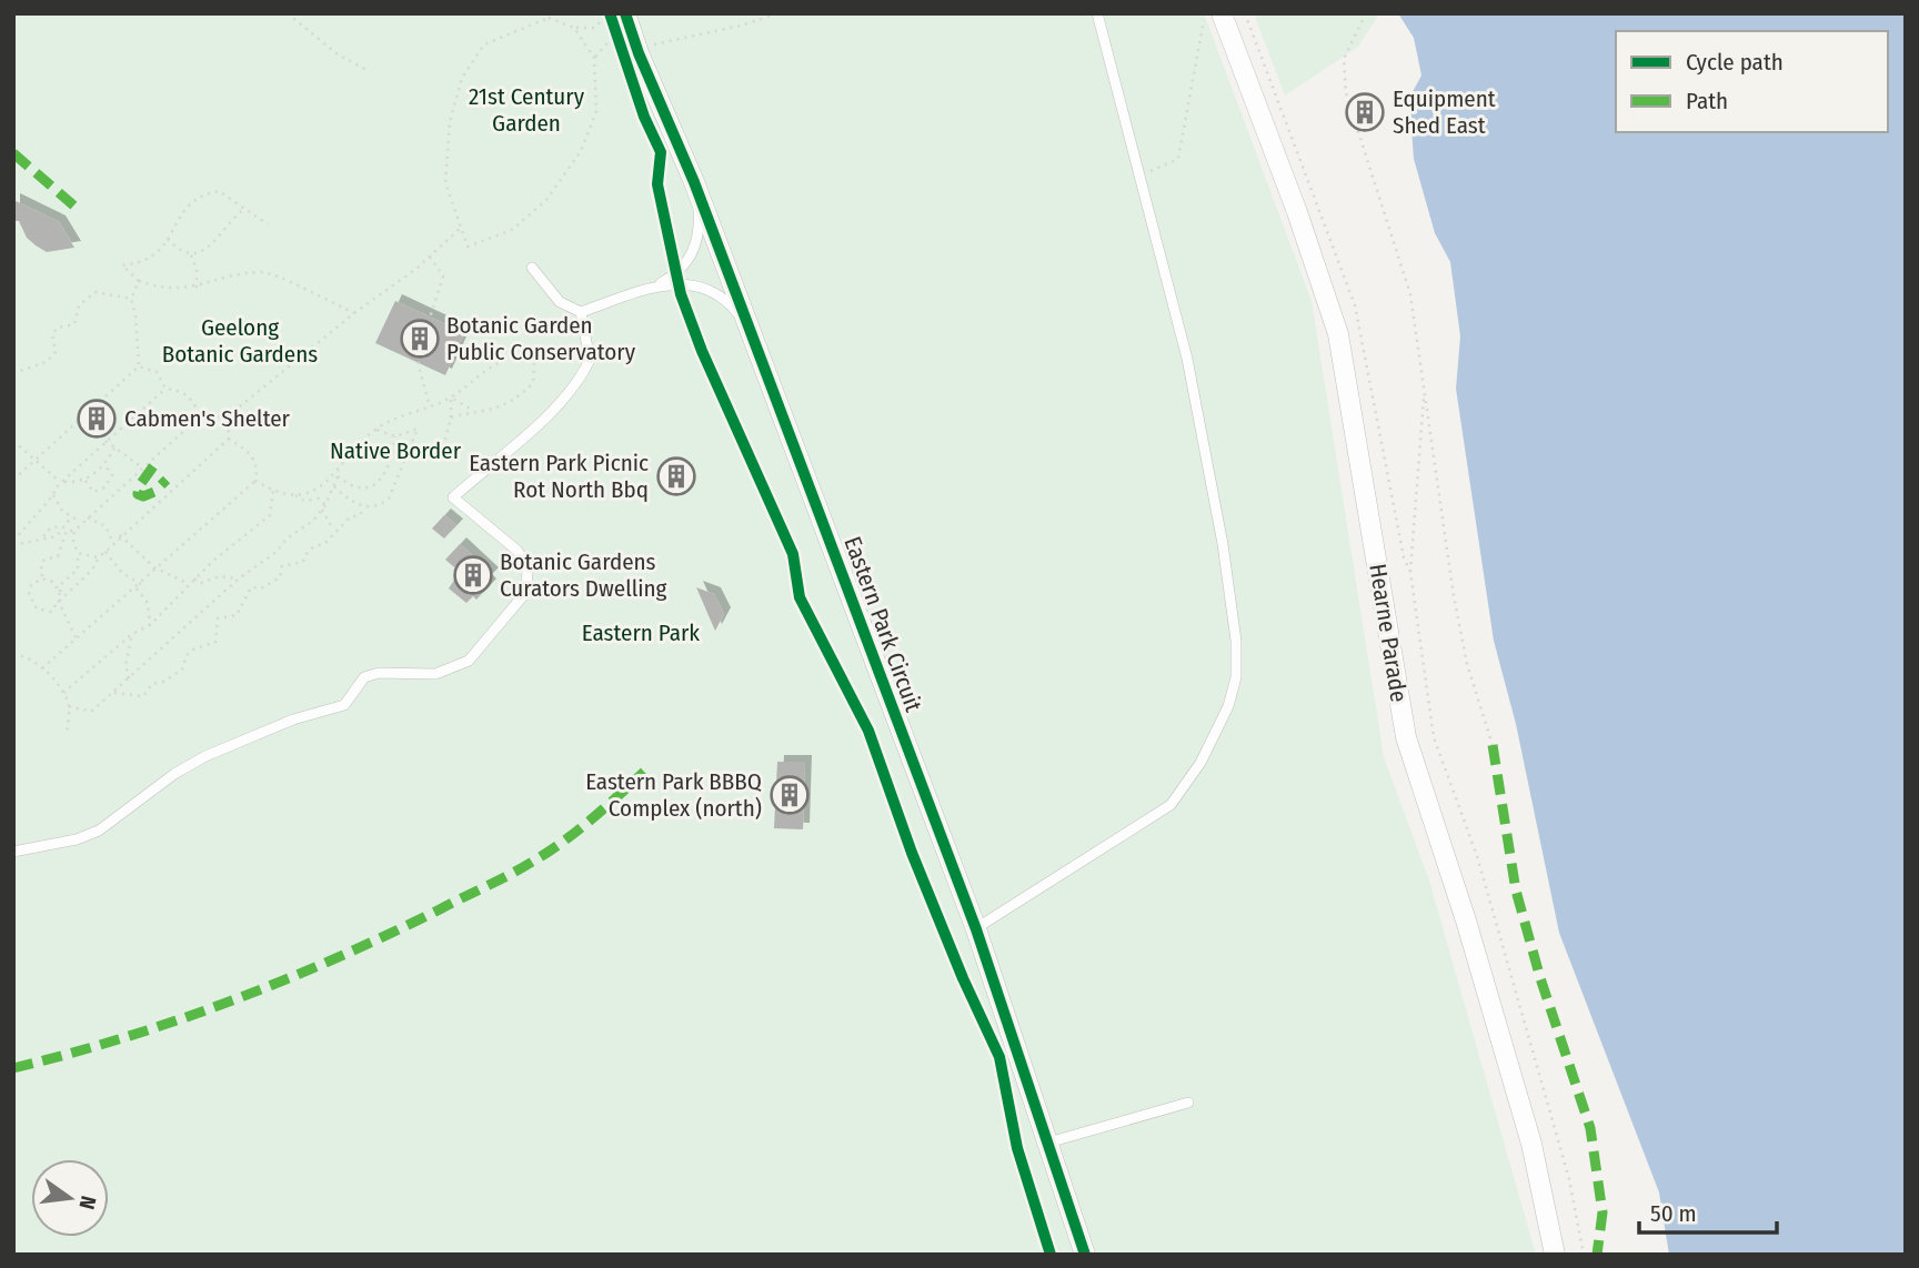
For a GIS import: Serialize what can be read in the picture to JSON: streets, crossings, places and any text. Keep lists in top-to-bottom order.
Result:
{
  "streets": {
    "street": ["Eastern Park Circuit", "Hearne Parade"]
  },
  "parks": [
    "21st Century Garden",
    "Geelong Botanic Gardens",
    "Native Border",
    "Eastern Park"
  ],
  "places": {
    "building": [
      "Equipment Shed East",
      "Botanic Garden Public Conservatory",
      "Cabmen's Shelter",
      "Eastern Park Picnic Rot North Bbq",
      "Botanic Gardens Curators Dwelling",
      "Eastern Park BBBQ Complex (north)"
    ]
  },
  "legend": ["Cycle path", "Path"],
  "scale_bar": "50 m",
  "north": "right"
}
